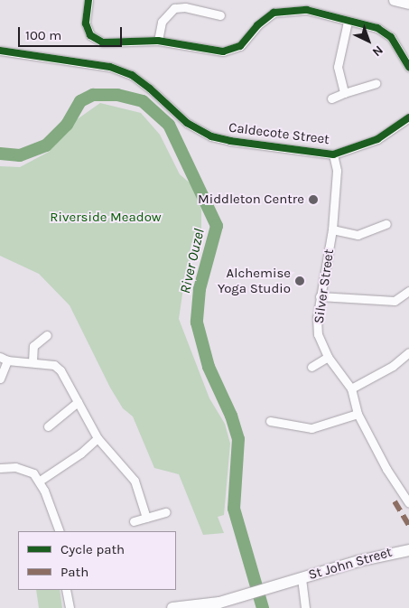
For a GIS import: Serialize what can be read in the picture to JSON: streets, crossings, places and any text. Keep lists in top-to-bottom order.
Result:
{
  "streets": {
    "main road": ["St John Street"],
    "street": ["Caldecote Street", "Silver Street"]
  },
  "crossings": [
    ["Caldecote Street", "Silver Street"]
  ],
  "water": ["River Ouzel"],
  "parks": ["Riverside Meadow"],
  "places": ["Middleton Centre", "Alchemise Yoga Studio"],
  "legend": ["Cycle path", "Path"],
  "scale_bar": "100 m",
  "north": "bottom right"
}
